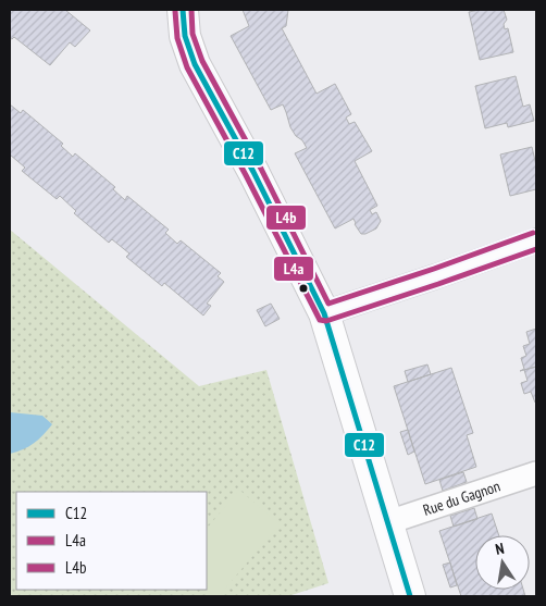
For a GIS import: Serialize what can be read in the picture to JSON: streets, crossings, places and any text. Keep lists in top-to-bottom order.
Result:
{
  "streets": {
    "street": ["Rue du Gagnon"]
  },
  "lines": ["transit line C12", "transit line L4b", "transit line L4a"],
  "legend": ["C12", "L4a", "L4b"],
  "north": "top"
}
